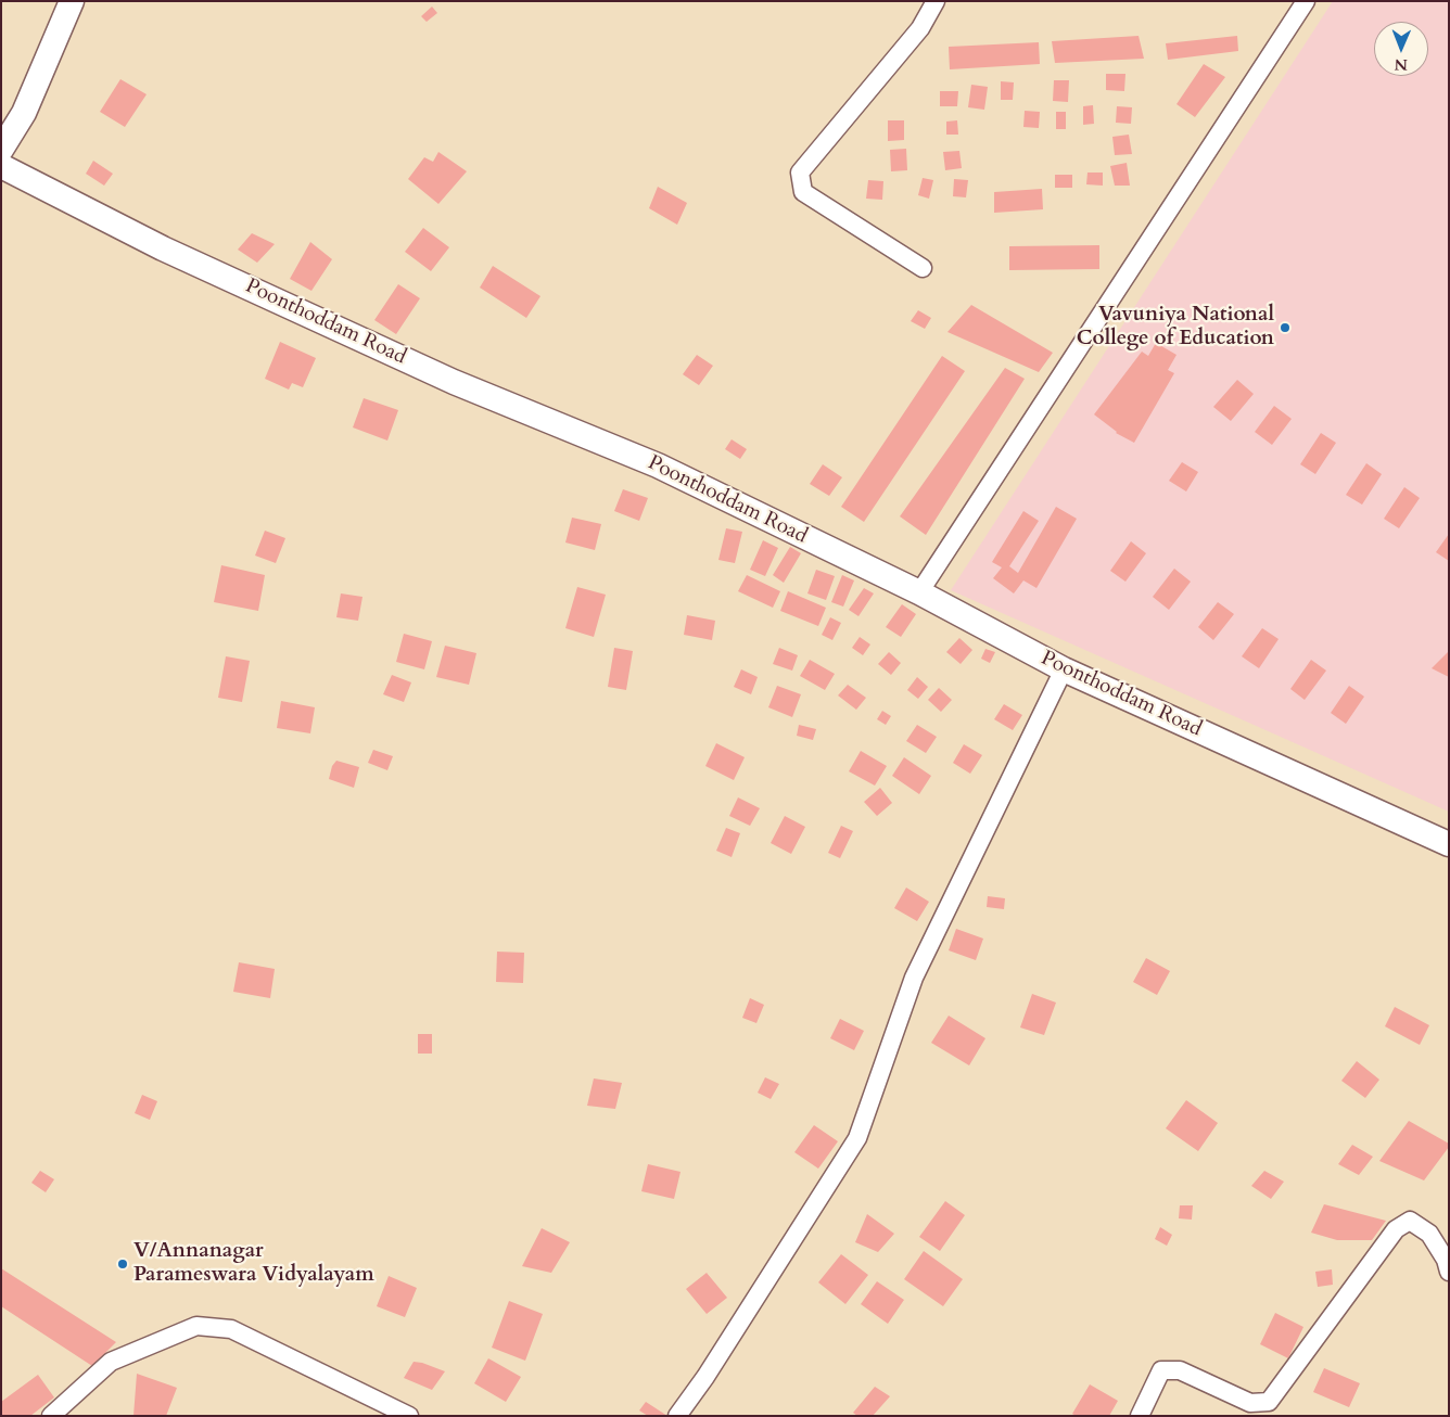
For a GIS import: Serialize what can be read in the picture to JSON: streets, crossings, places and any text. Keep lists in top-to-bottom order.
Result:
{
  "streets": {
    "street": ["Poonthoddam Road"]
  },
  "places": ["Vavuniya National College of Education", "V/Annanagar Parameswara Vidyalayam"],
  "north": "bottom"
}
